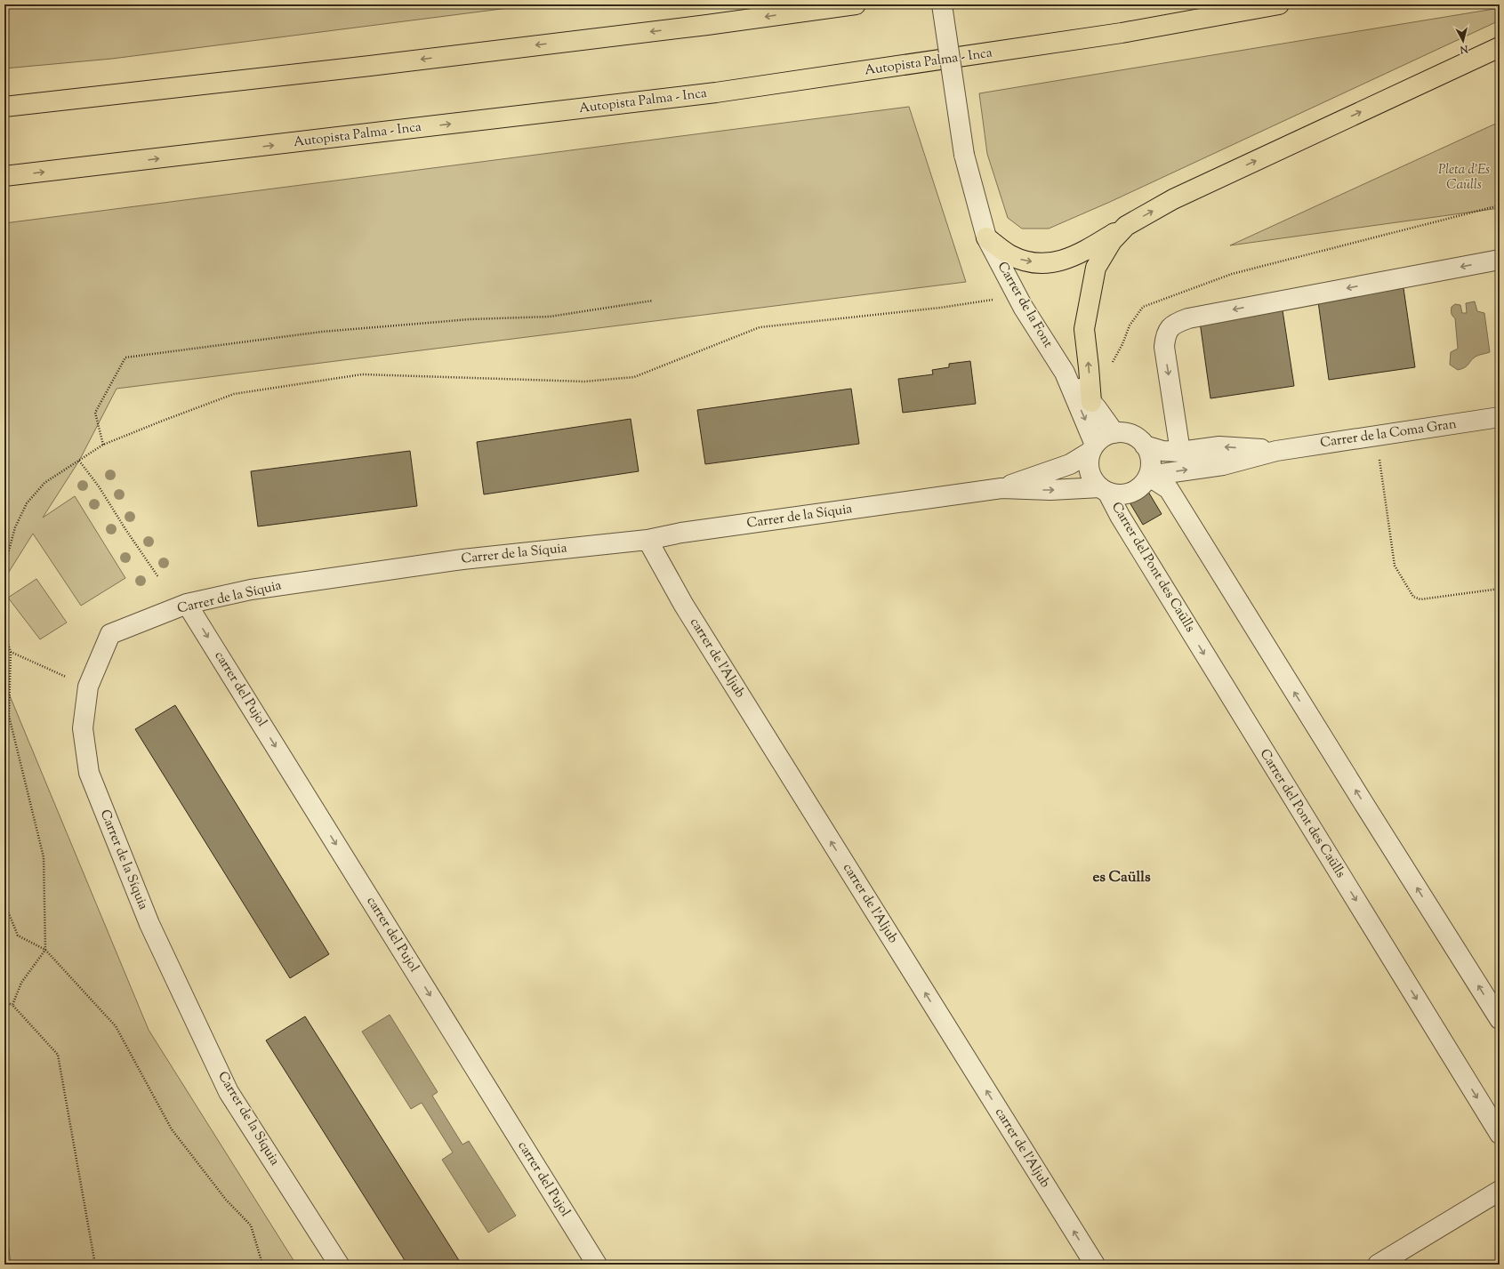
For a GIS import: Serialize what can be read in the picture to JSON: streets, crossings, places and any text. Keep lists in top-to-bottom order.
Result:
{
  "streets": {
    "highway": ["Autopista Palma - Inca"],
    "street": [
      "Carrer de la Font",
      "Carrer de la Coma Gran",
      "Carrer de la Síquia",
      "Carrer del Pont des Caülls",
      "carrer de l'Aljub",
      "carrer del Pujol"
    ]
  },
  "crossings": [
    ["Carrer de la Font", "Carrer de la Coma Gran"],
    ["Carrer de la Font", "Carrer de la Síquia"],
    ["Carrer de la Font", "Carrer del Pont des Caülls"],
    ["Carrer de la Coma Gran", "Carrer de la Síquia"],
    ["Carrer de la Coma Gran", "Carrer del Pont des Caülls"],
    ["Carrer de la Síquia", "Carrer del Pont des Caülls"],
    ["Carrer de la Síquia", "carrer de l'Aljub"],
    ["Carrer de la Síquia", "carrer del Pujol"]
  ],
  "one_way": ["carrer de l'Aljub", "carrer del Pujol"],
  "districts": ["es Caülls"],
  "parks": ["Pleta d'Es Caülls"],
  "north": "bottom"
}
